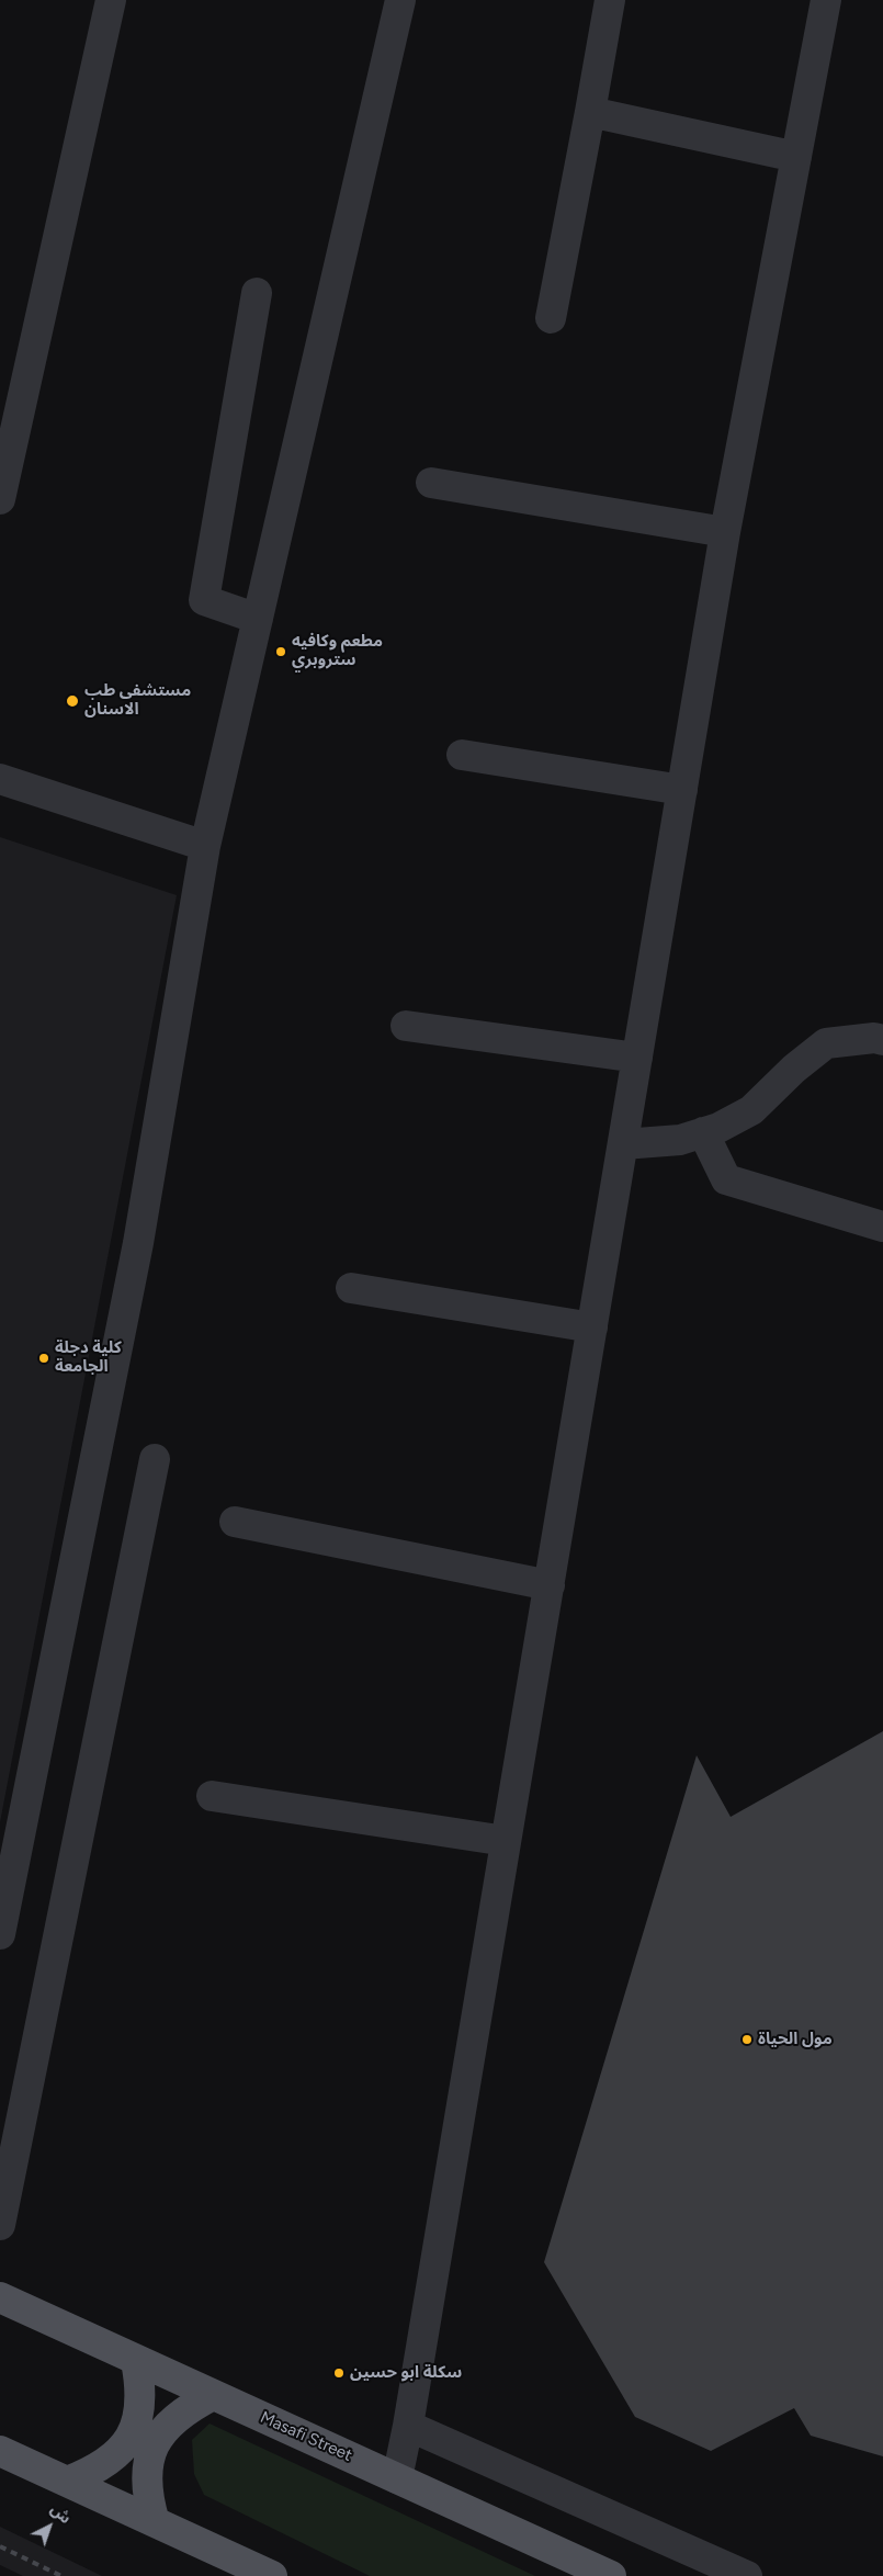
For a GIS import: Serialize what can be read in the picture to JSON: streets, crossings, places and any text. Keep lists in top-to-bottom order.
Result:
{
  "streets": {
    "main road": ["Masafi Street"]
  },
  "places": [
    "مطعم وكافيه ستروبري",
    "مستشفى طب الاسنان",
    "كلية دجلة الجامعة",
    "مول الحياة",
    "سكلة ابو حسين"
  ],
  "north": "top right"
}
